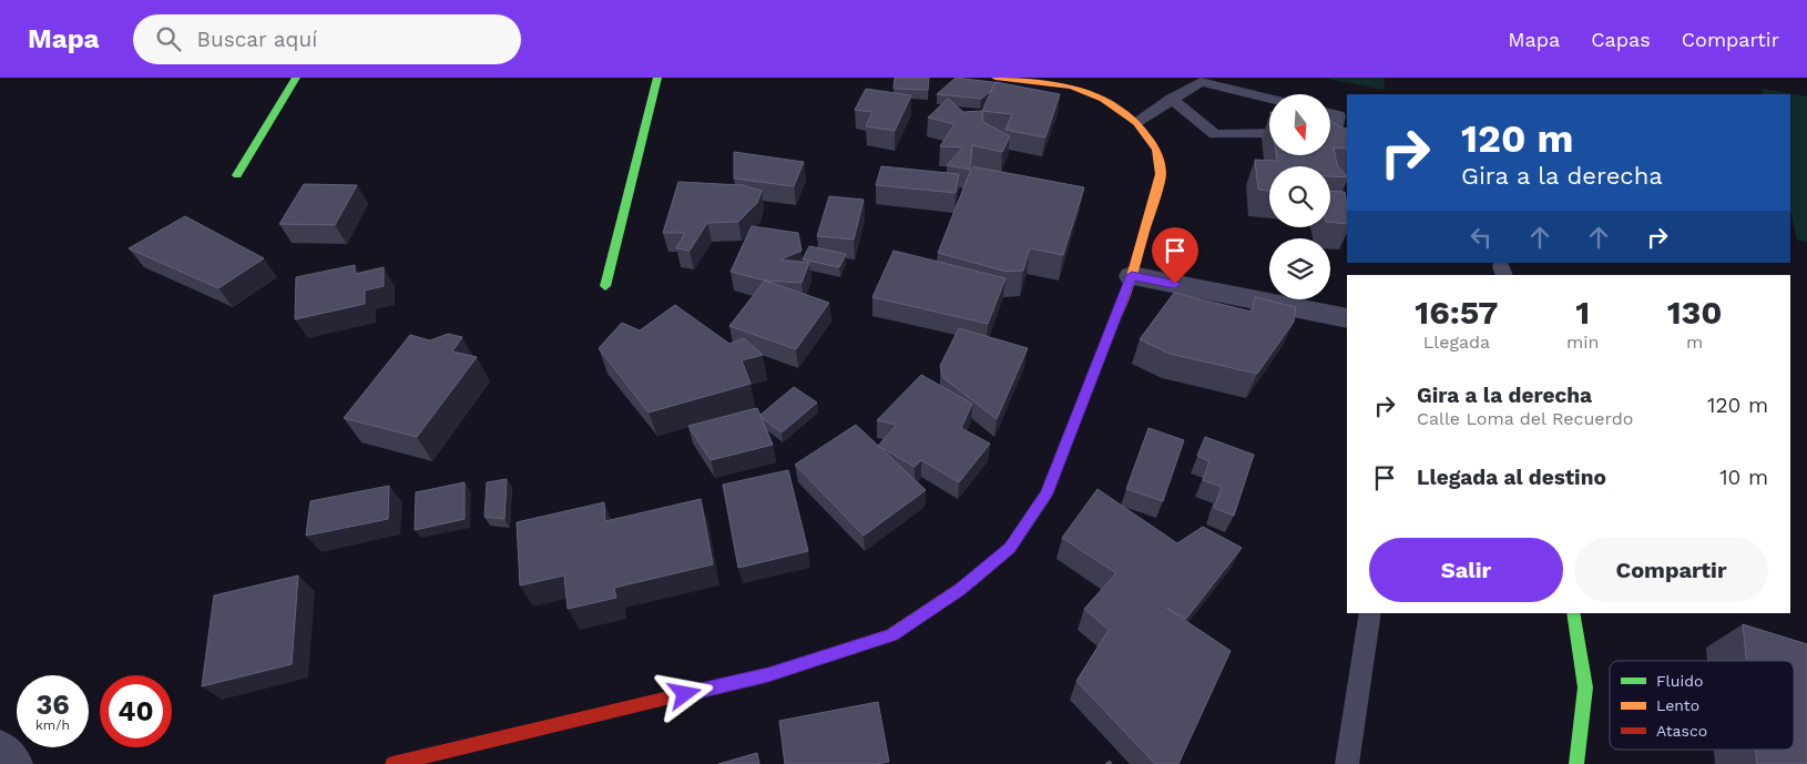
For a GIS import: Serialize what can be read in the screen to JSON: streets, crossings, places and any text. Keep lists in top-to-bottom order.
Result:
{
  "legend": ["Fluido", "Lento", "Atasco"],
  "north": "bottom",
  "page": {
    "header": "Mapa",
    "search": "Buscar aquí",
    "nav": ["Mapa", "Capas", "Compartir"],
    "turn": ["120 m", "Gira a la derecha"],
    "eta": [
      "16:57",
      "Llegada",
      "1",
      "min",
      "130",
      "m"
    ],
    "list": [
      {
        "name": "Gira a la derecha",
        "note": "Calle Loma del Recuerdo",
        "value": "120 m"
      },
      {
        "name": "Llegada al destino",
        "value": "10 m"
      }
    ],
    "buttons": ["Salir", "Compartir"],
    "speed": "36 km/h",
    "limit": "40"
  }
}
